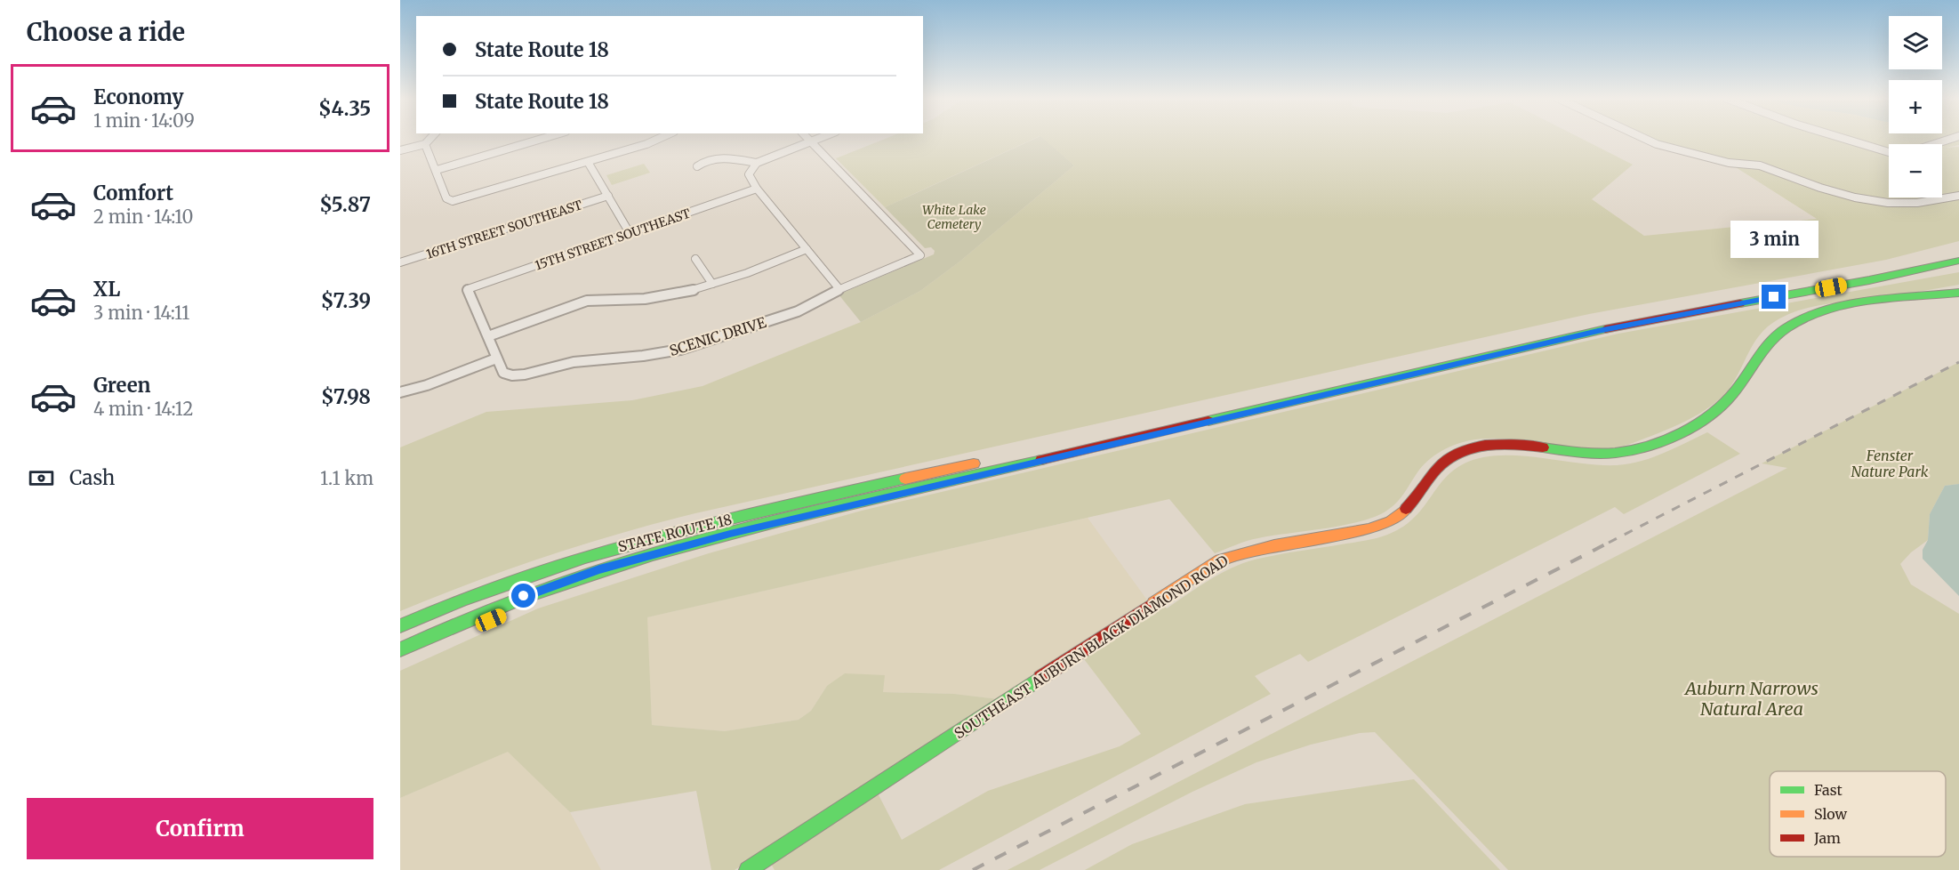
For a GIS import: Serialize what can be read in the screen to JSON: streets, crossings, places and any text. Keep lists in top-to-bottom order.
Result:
{
  "streets": {
    "main road": ["STATE ROUTE 18", "SOUTHEAST AUBURN BLACK DIAMOND ROAD"],
    "street": ["16TH STREET SOUTHEAST", "15TH STREET SOUTHEAST", "SCENIC DRIVE"]
  },
  "parks": ["White Lake Cemetery", "Fenster Nature Park", "Auburn Narrows Natural Area"],
  "legend": ["Fast", "Slow", "Jam"],
  "page": {
    "heading": "Choose a ride",
    "map_buttons": ["+", "−"],
    "banner": ["State Route 18", "State Route 18"],
    "list": [
      {
        "name": "Economy",
        "note": "1 min · 14:09",
        "value": "$4.35"
      },
      {
        "name": "Comfort",
        "note": "2 min · 14:10",
        "value": "$5.87"
      },
      {
        "name": "XL",
        "note": "3 min · 14:11",
        "value": "$7.39"
      },
      {
        "name": "Green",
        "note": "4 min · 14:12",
        "value": "$7.98"
      }
    ],
    "bubble": "3 min",
    "pay": ["Cash", "1.1 km"],
    "buttons": "Confirm"
  }
}
